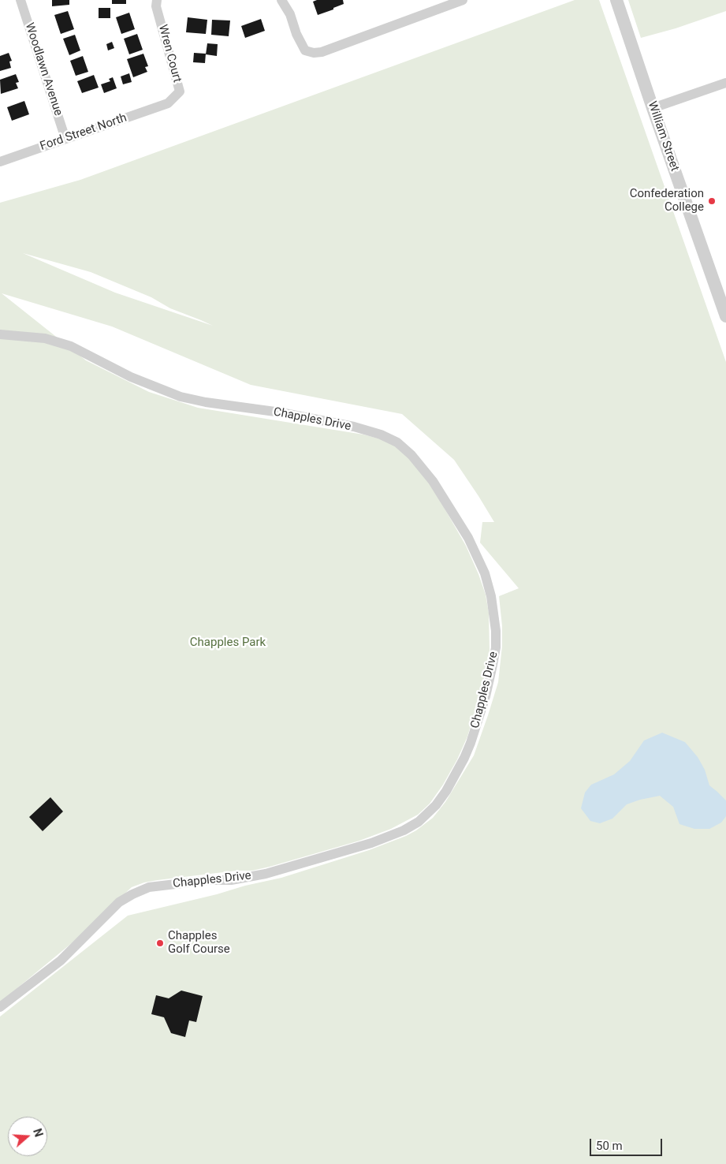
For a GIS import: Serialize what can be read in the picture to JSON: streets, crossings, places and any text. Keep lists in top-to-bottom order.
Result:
{
  "streets": {
    "street": [
      "Wren Court",
      "Woodlawn Avenue",
      "Ford Street North",
      "William Street",
      "Chapples Drive"
    ]
  },
  "crossings": [
    ["Wren Court", "Ford Street North"],
    ["Woodlawn Avenue", "Ford Street North"]
  ],
  "parks": ["Chapples Park"],
  "places": ["Confederation College", "Chapples Golf Course"],
  "scale_bar": "50 m",
  "north": "right"
}
